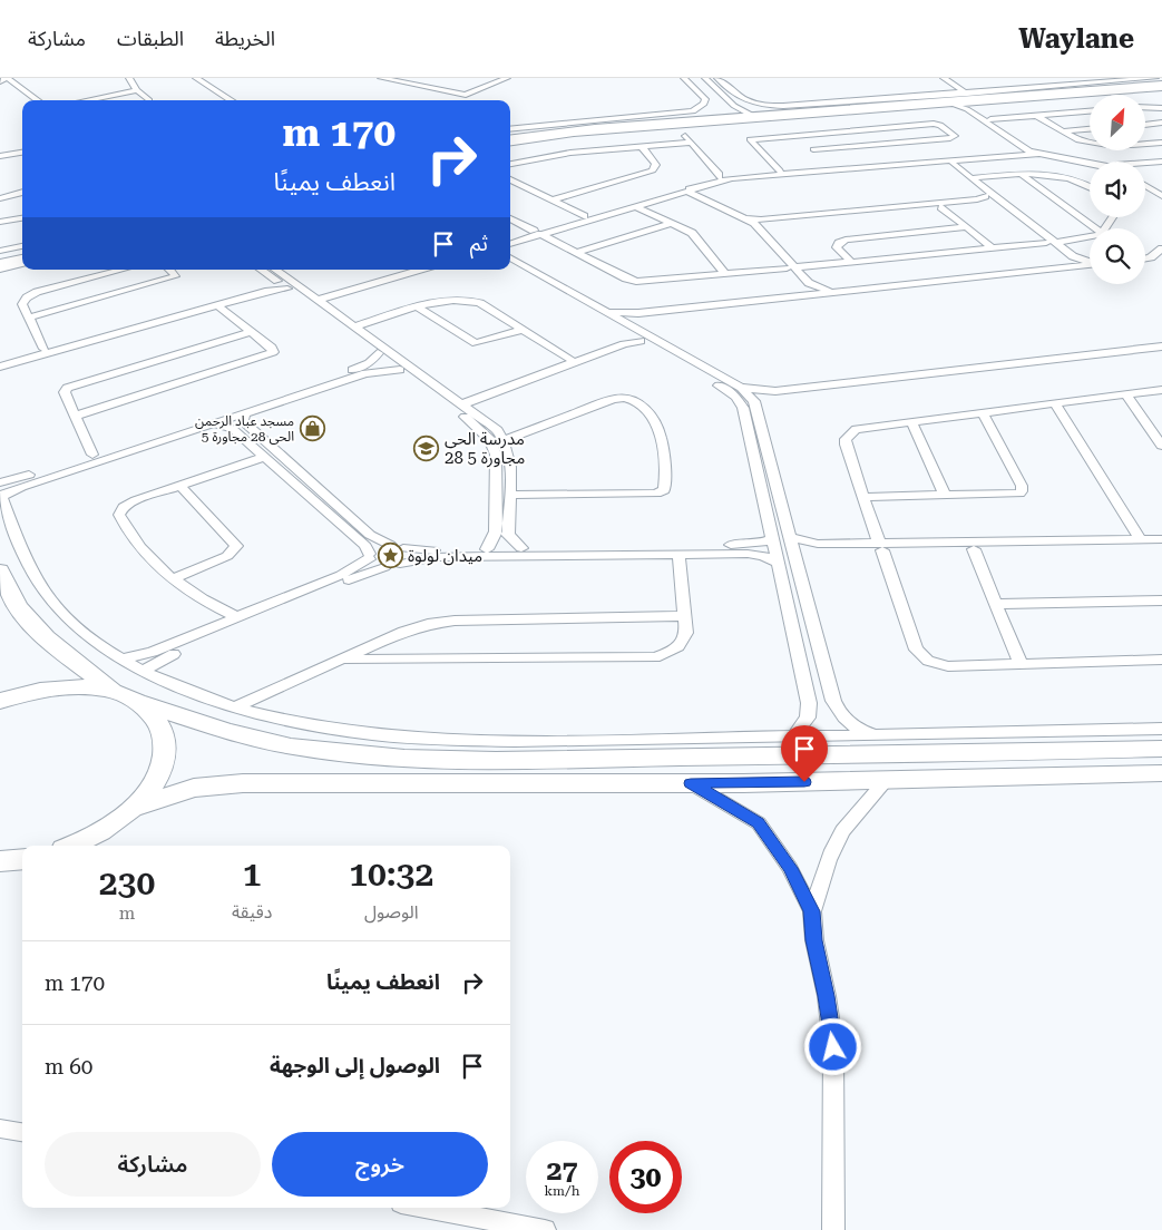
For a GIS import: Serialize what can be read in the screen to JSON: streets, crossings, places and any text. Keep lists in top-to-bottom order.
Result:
{
  "places": {
    "shop": ["مسجد عباد الرحمن الحى 28 مجاورة 5"],
    "school or university": ["مدرسة الحى 28 مجاورة 5"],
    "place": ["ميدان لولوة"]
  },
  "north": "top right",
  "page": {
    "header": "Waylane",
    "nav": ["الخريطة", "الطبقات", "مشاركة"],
    "turn": ["170 m", "انعطف يمينًا"],
    "then": "ثم",
    "eta": [
      "10:32",
      "الوصول",
      "1",
      "دقيقة",
      "230",
      "m"
    ],
    "list": [
      {
        "name": "انعطف يمينًا",
        "value": "170 m"
      },
      {
        "name": "الوصول إلى الوجهة",
        "value": "60 m"
      }
    ],
    "buttons": ["خروج", "مشاركة"],
    "speed": "27 km/h",
    "limit": "30"
  }
}
